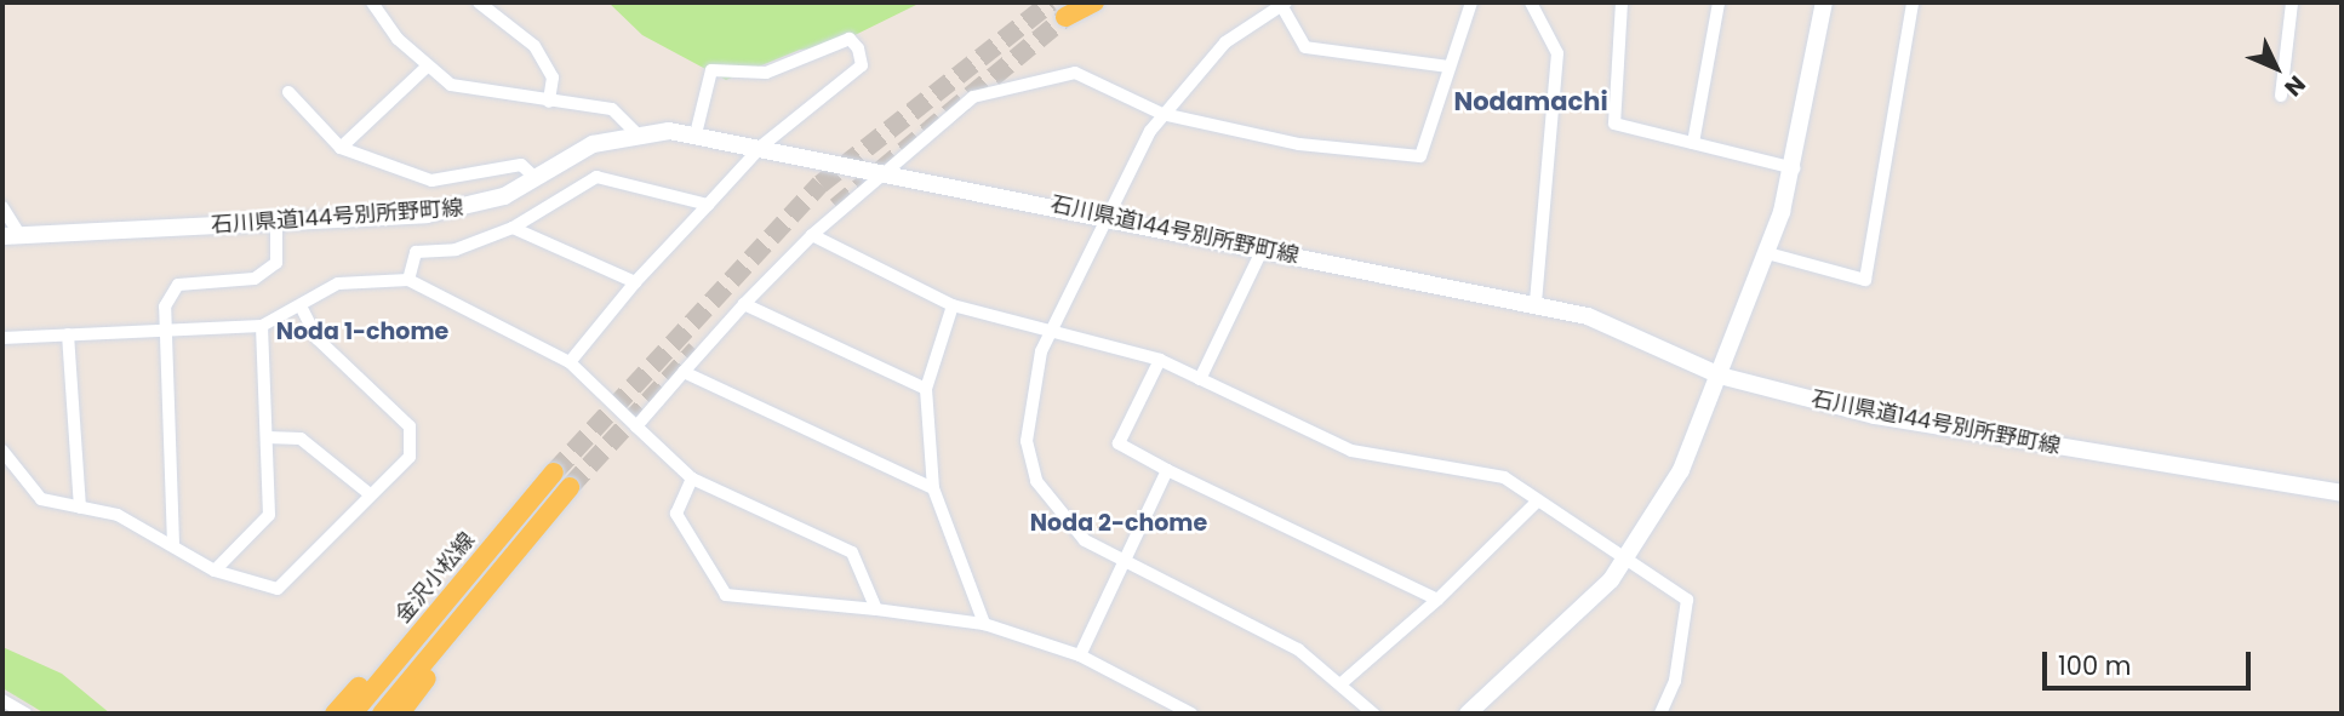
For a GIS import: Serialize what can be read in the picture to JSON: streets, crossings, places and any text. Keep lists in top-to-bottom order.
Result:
{
  "streets": {
    "main road": ["石川県道144号別所野町線", "金沢小松線"]
  },
  "districts": ["Nodamachi", "Noda 1-chome", "Noda 2-chome"],
  "scale_bar": "100 m",
  "north": "bottom right"
}
